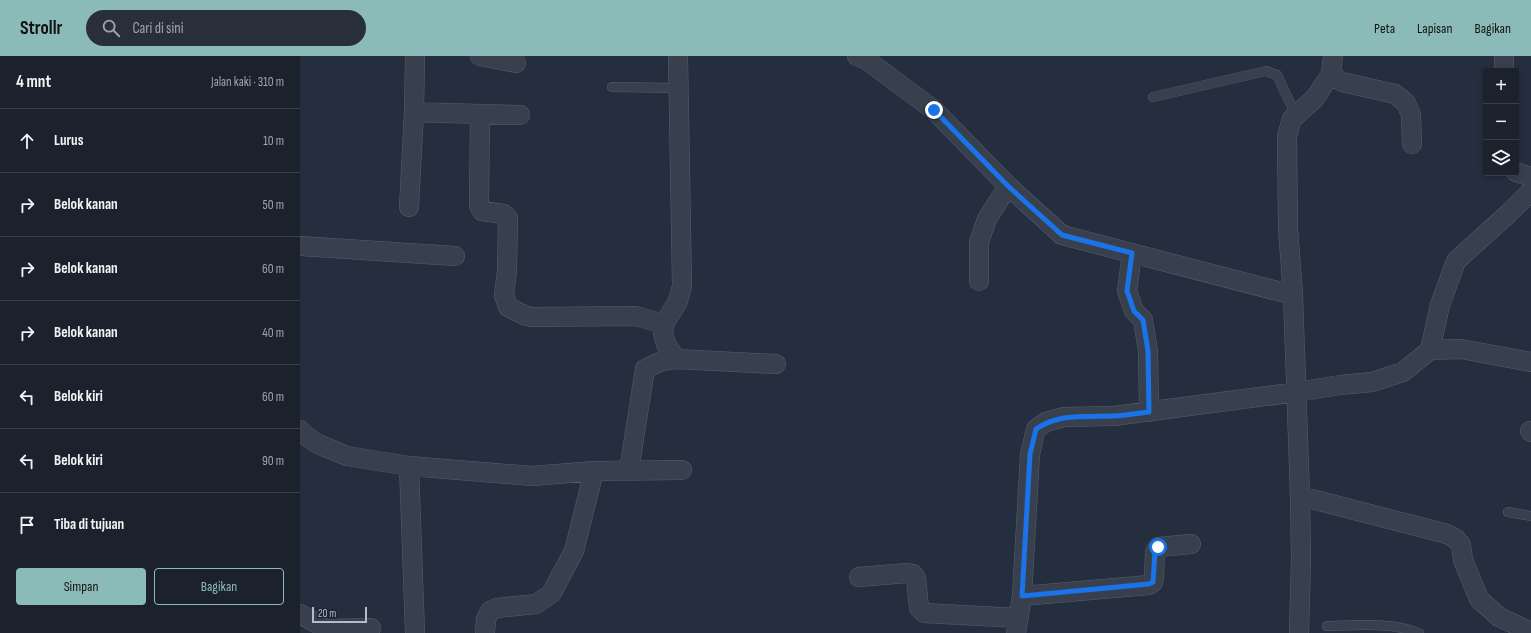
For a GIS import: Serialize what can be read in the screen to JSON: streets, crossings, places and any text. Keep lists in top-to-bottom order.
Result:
{
  "scale_bar": "20 m",
  "page": {
    "header": "Strollr",
    "search": "Cari di sini",
    "nav": ["Peta", "Lapisan", "Bagikan"],
    "heading": ["4 mnt", "Jalan kaki · 310 m"],
    "map_buttons": ["+", "−"],
    "list": [
      ["Lurus", "10 m"],
      ["Belok kanan", "50 m"],
      ["Belok kanan", "60 m"],
      ["Belok kanan", "40 m"],
      ["Belok kiri", "60 m"],
      ["Belok kiri", "90 m"],
      "Tiba di tujuan"
    ],
    "buttons": ["Simpan", "Bagikan"],
    "scale": "20 m"
  }
}
